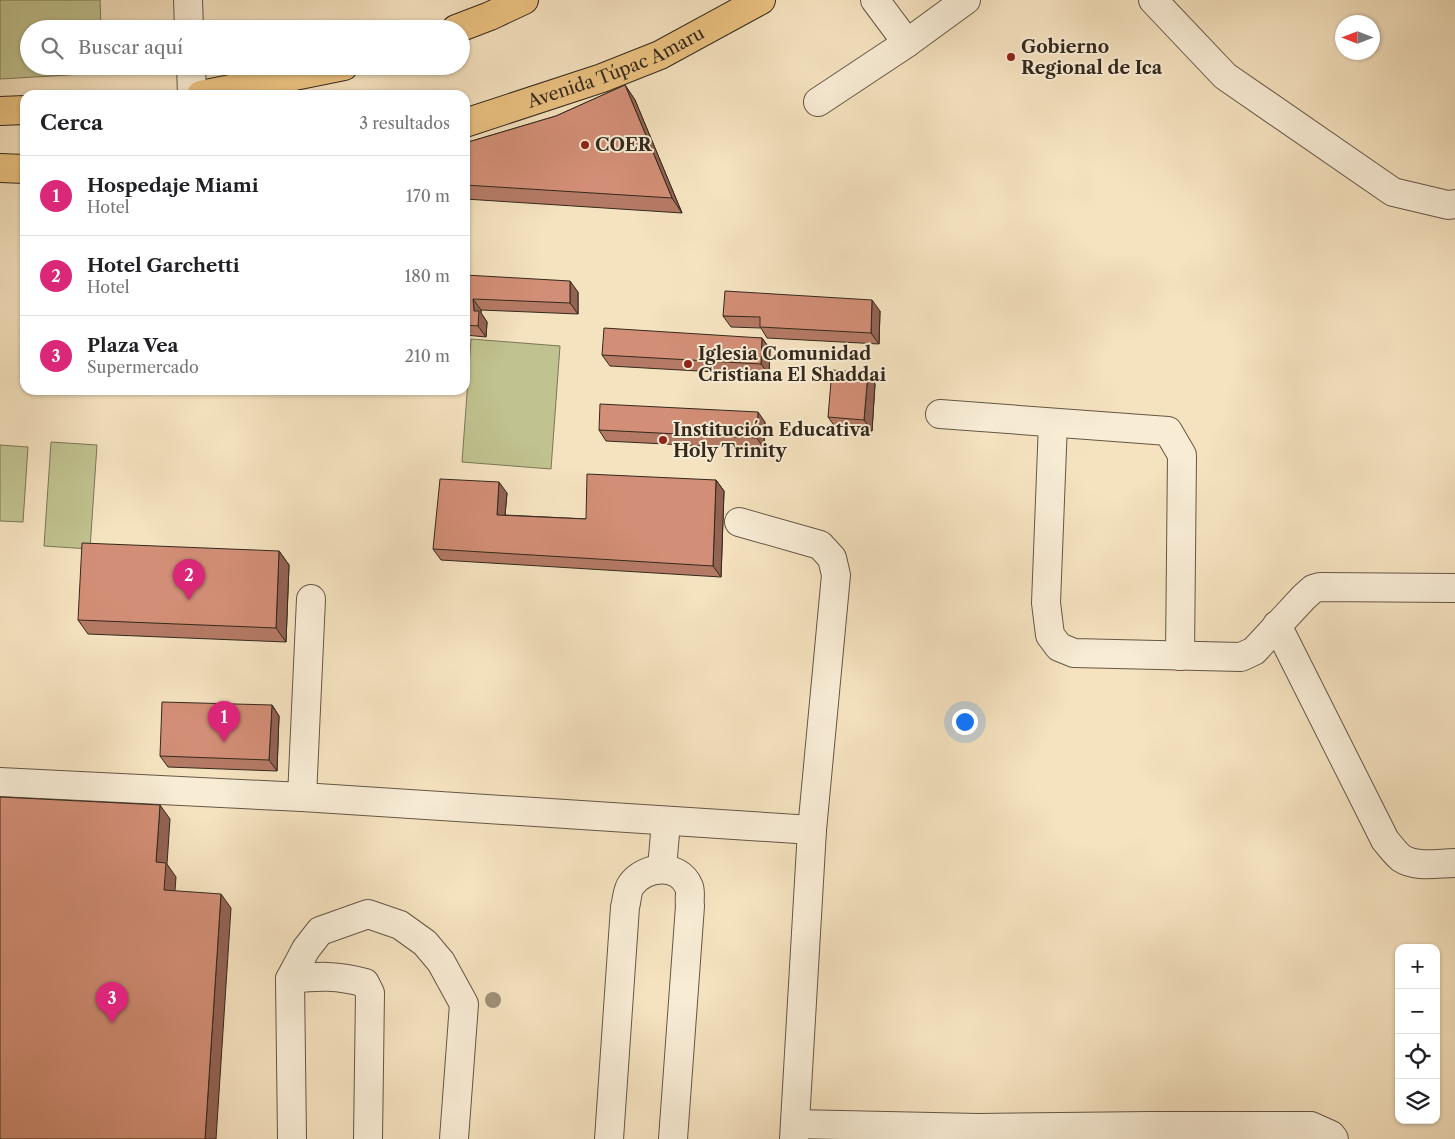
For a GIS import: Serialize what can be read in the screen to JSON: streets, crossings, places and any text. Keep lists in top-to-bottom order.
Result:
{
  "streets": {
    "main road": ["Avenida Túpac Amaru"]
  },
  "places": [
    "Gobierno Regional de Ica",
    "COER",
    "Iglesia Comunidad Cristiana El Shaddai",
    "Institución Educativa Holy Trinity"
  ],
  "north": "left",
  "page": {
    "search": "Buscar aquí",
    "heading": ["Cerca", "3 resultados"],
    "list": [
      {
        "mark": "1",
        "name": "Hospedaje Miami",
        "note": "Hotel",
        "value": "170 m"
      },
      {
        "mark": "2",
        "name": "Hotel Garchetti",
        "note": "Hotel",
        "value": "180 m"
      },
      {
        "mark": "3",
        "name": "Plaza Vea",
        "note": "Supermercado",
        "value": "210 m"
      }
    ],
    "pins": ["2", "1", "3"],
    "map_buttons": ["+", "−"]
  }
}
